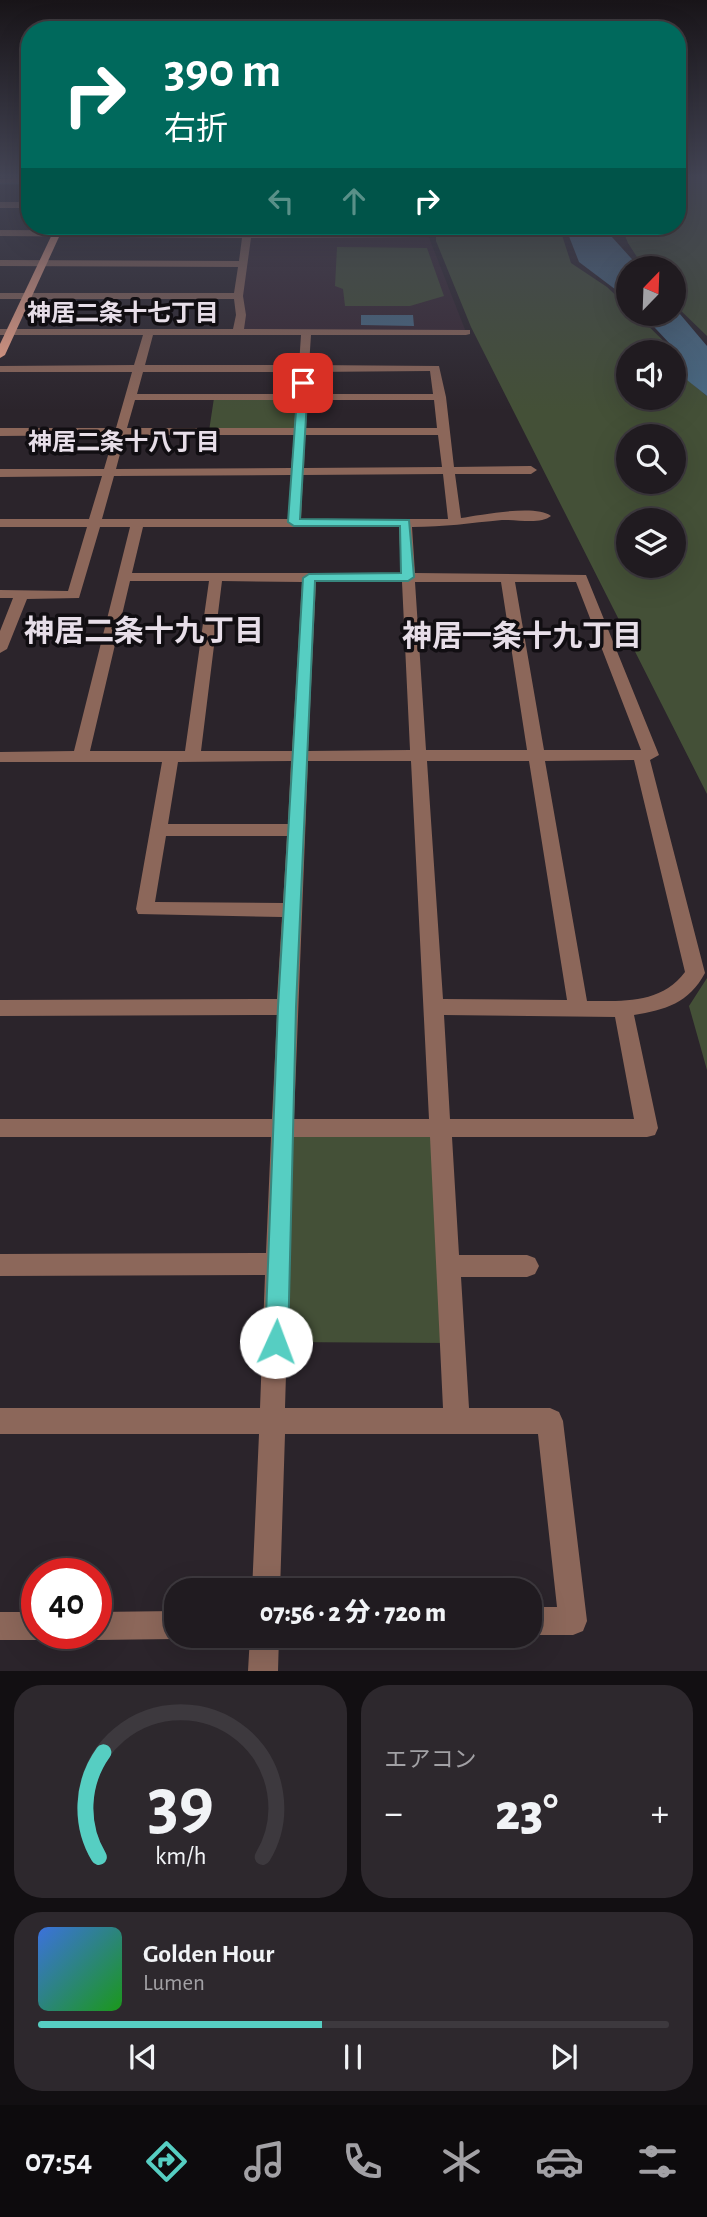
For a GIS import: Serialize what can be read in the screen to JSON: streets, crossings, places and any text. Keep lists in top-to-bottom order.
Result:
{
  "districts": [
    "神居二条十七丁目",
    "神居二条十八丁目",
    "神居二条十九丁目",
    "神居一条十九丁目"
  ],
  "north": "top right",
  "page": {
    "turn": ["390 m", "右折"],
    "limit": "40",
    "trip": "07:56 · 2 分 · 720 m",
    "tile": "エアコン",
    "heat": ["−", "23°", "+"],
    "song": ["Golden Hour", "Lumen"],
    "tabs": "07:54",
    "gauge": ["39", "km/h"]
  }
}
